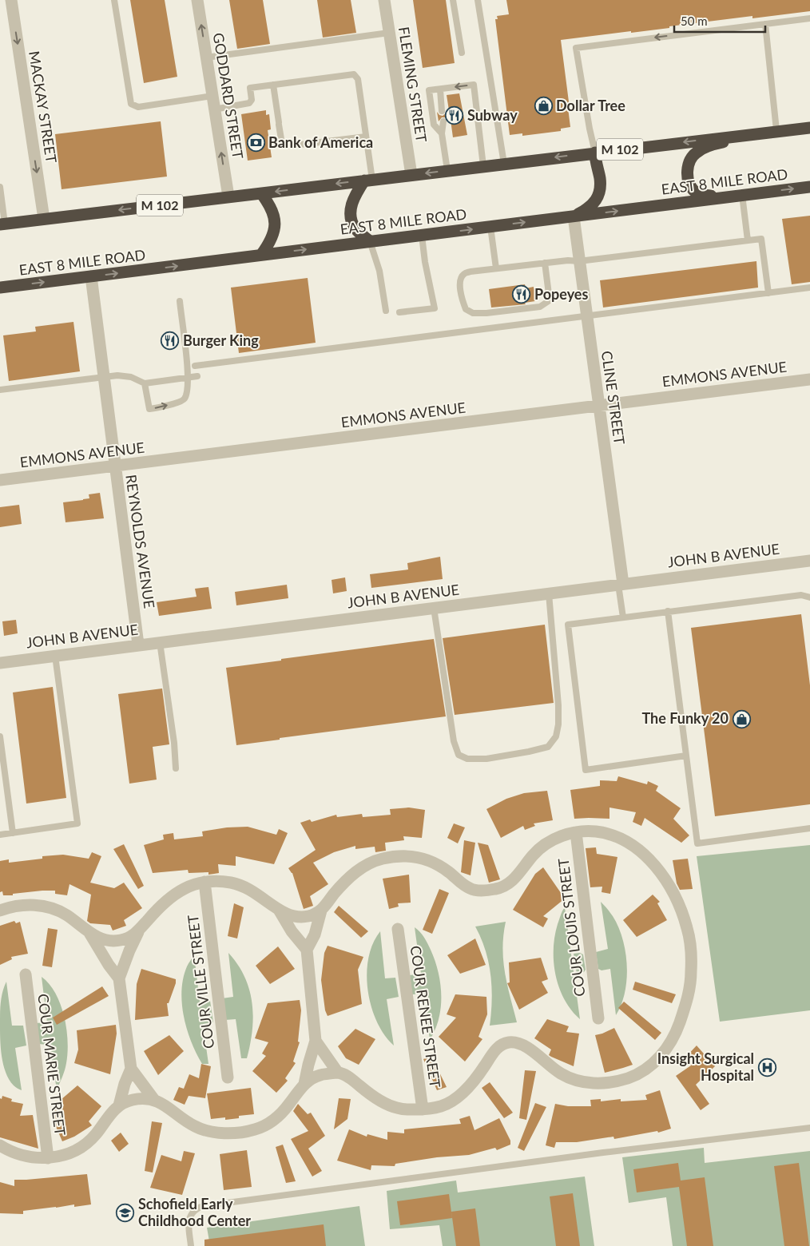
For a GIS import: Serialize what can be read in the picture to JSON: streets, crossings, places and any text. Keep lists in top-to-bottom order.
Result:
{
  "streets": {
    "highway": ["M 102", "EAST 8 MILE ROAD"],
    "street": [
      "FLEMING STREET",
      "GODDARD STREET",
      "MACKAY STREET",
      "EMMONS AVENUE",
      "CLINE STREET",
      "REYNOLDS AVENUE",
      "JOHN B AVENUE",
      "COUR LOUIS STREET",
      "COUR VILLE STREET",
      "COUR RENEE STREET",
      "COUR MARIE STREET"
    ]
  },
  "crossings": [
    ["FLEMING STREET", "M 102"],
    ["GODDARD STREET", "M 102"],
    ["MACKAY STREET", "M 102"],
    ["EAST 8 MILE ROAD", "CLINE STREET"],
    ["EAST 8 MILE ROAD", "REYNOLDS AVENUE"],
    ["EMMONS AVENUE", "CLINE STREET"],
    ["EMMONS AVENUE", "REYNOLDS AVENUE"],
    ["CLINE STREET", "JOHN B AVENUE"],
    ["REYNOLDS AVENUE", "JOHN B AVENUE"]
  ],
  "one_way": ["GODDARD STREET", "MACKAY STREET"],
  "places": {
    "shop": ["Dollar Tree", "The Funky 20"],
    "restaurant": ["Subway", "Popeyes", "Burger King"],
    "bank": ["Bank of America"],
    "hospital": ["Insight Surgical Hospital"],
    "school or university": ["Schofield Early Childhood Center"]
  },
  "scale_bar": "50 m"
}
